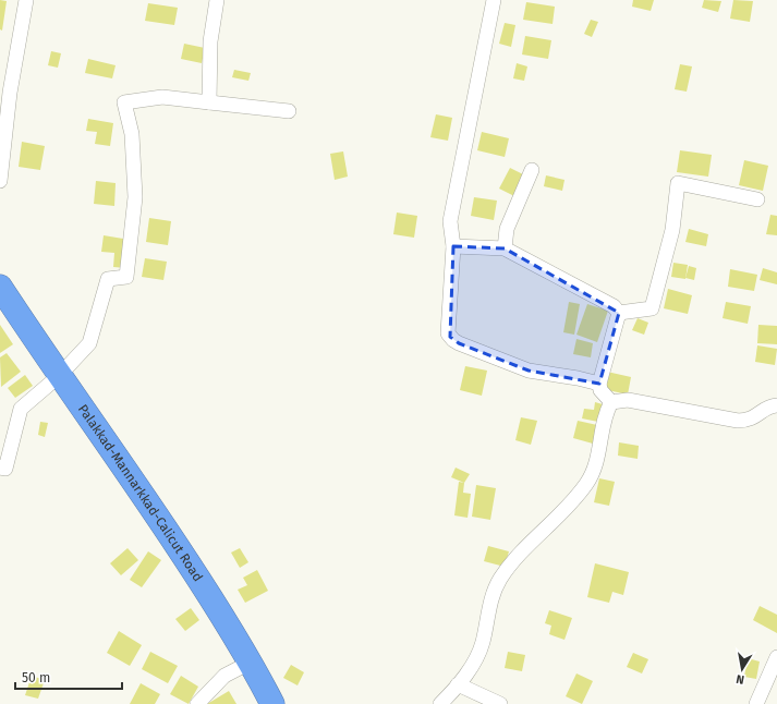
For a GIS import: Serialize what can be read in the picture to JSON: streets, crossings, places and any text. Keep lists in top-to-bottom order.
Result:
{
  "streets": {
    "highway": ["Palakkad-Mannarkkad-Calicut Road"]
  },
  "scale_bar": "50 m",
  "north": "bottom"
}
